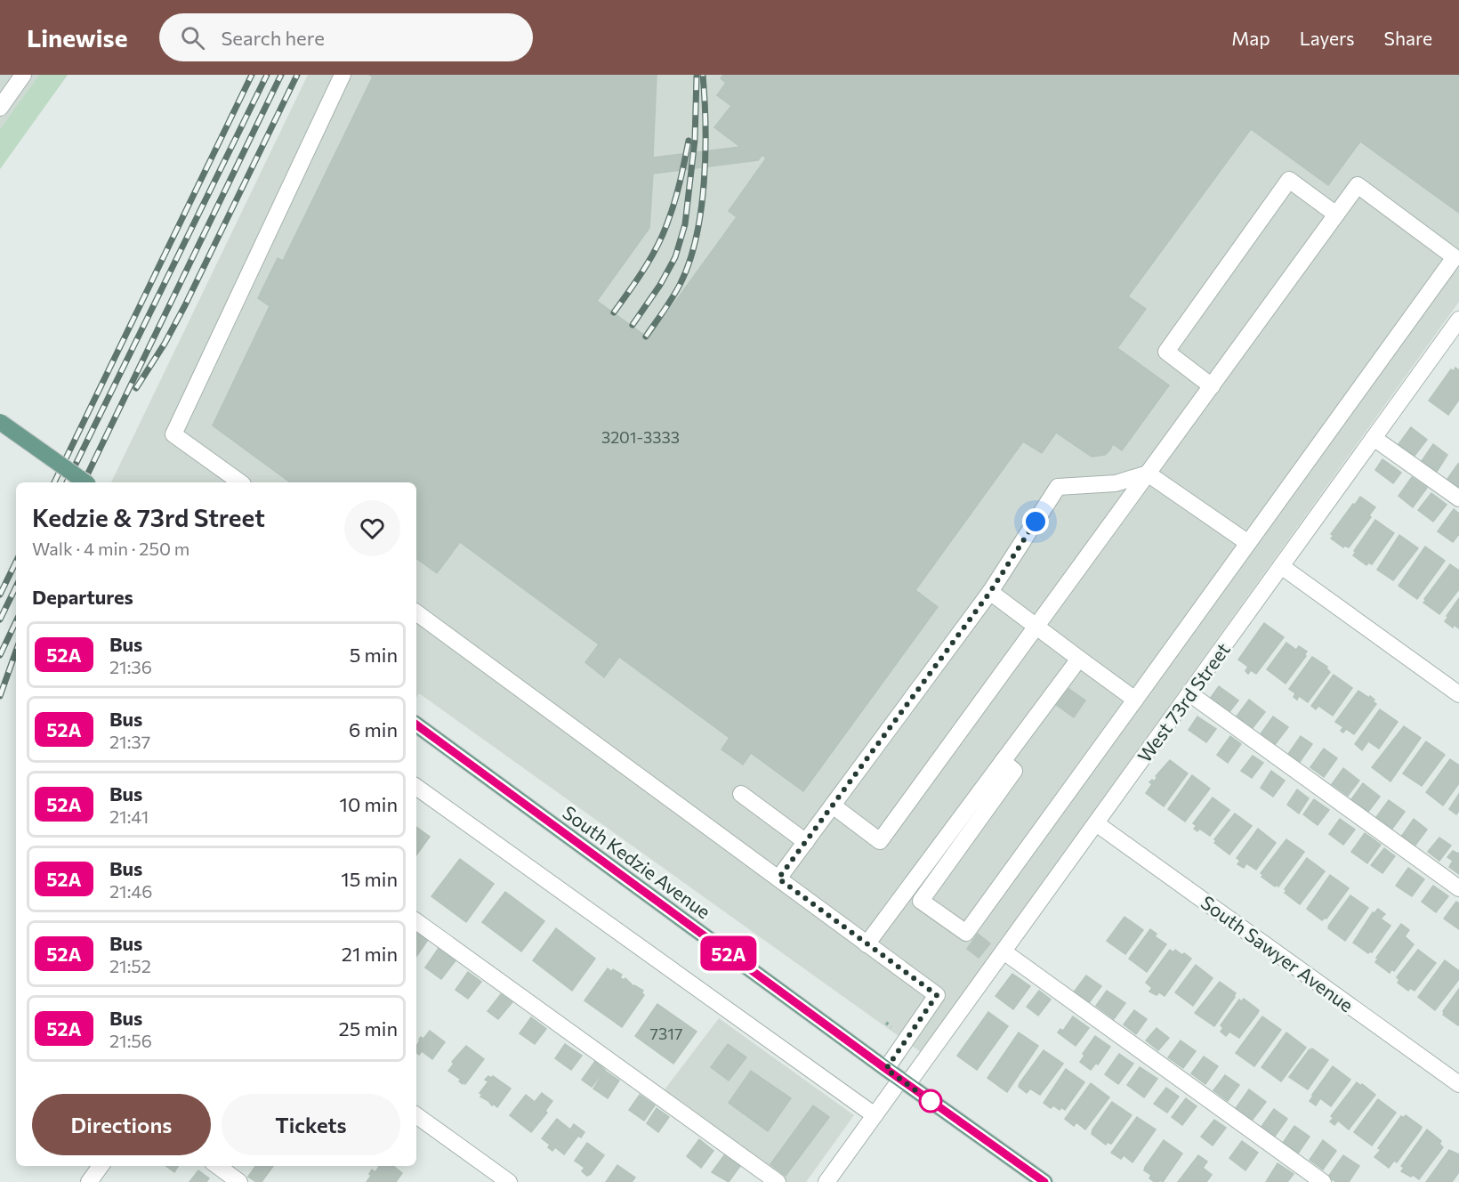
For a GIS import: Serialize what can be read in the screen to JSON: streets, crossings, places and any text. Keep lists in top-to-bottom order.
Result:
{
  "streets": {
    "main road": ["South Kedzie Avenue"],
    "street": ["West 73rd Street", "South Sawyer Avenue"]
  },
  "crossings": [
    ["West 73rd Street", "South Kedzie Avenue"],
    ["West 73rd Street", "South Sawyer Avenue"]
  ],
  "lines": ["bus line 52A"],
  "house_numbers": ["3201-3333", "7317"],
  "page": {
    "header": "Linewise",
    "search": "Search here",
    "nav": ["Map", "Layers", "Share"],
    "on_map": "52A",
    "heading": [
      ["Kedzie & 73rd Street", "Walk · 4 min · 250 m"],
      "Departures"
    ],
    "list": [
      {
        "mark": "52A",
        "name": "Bus",
        "note": "21:36",
        "value": "5 min"
      },
      {
        "mark": "52A",
        "name": "Bus",
        "note": "21:37",
        "value": "6 min"
      },
      {
        "mark": "52A",
        "name": "Bus",
        "note": "21:41",
        "value": "10 min"
      },
      {
        "mark": "52A",
        "name": "Bus",
        "note": "21:46",
        "value": "15 min"
      },
      {
        "mark": "52A",
        "name": "Bus",
        "note": "21:52",
        "value": "21 min"
      },
      {
        "mark": "52A",
        "name": "Bus",
        "note": "21:56",
        "value": "25 min"
      }
    ],
    "buttons": ["Directions", "Tickets"]
  }
}
